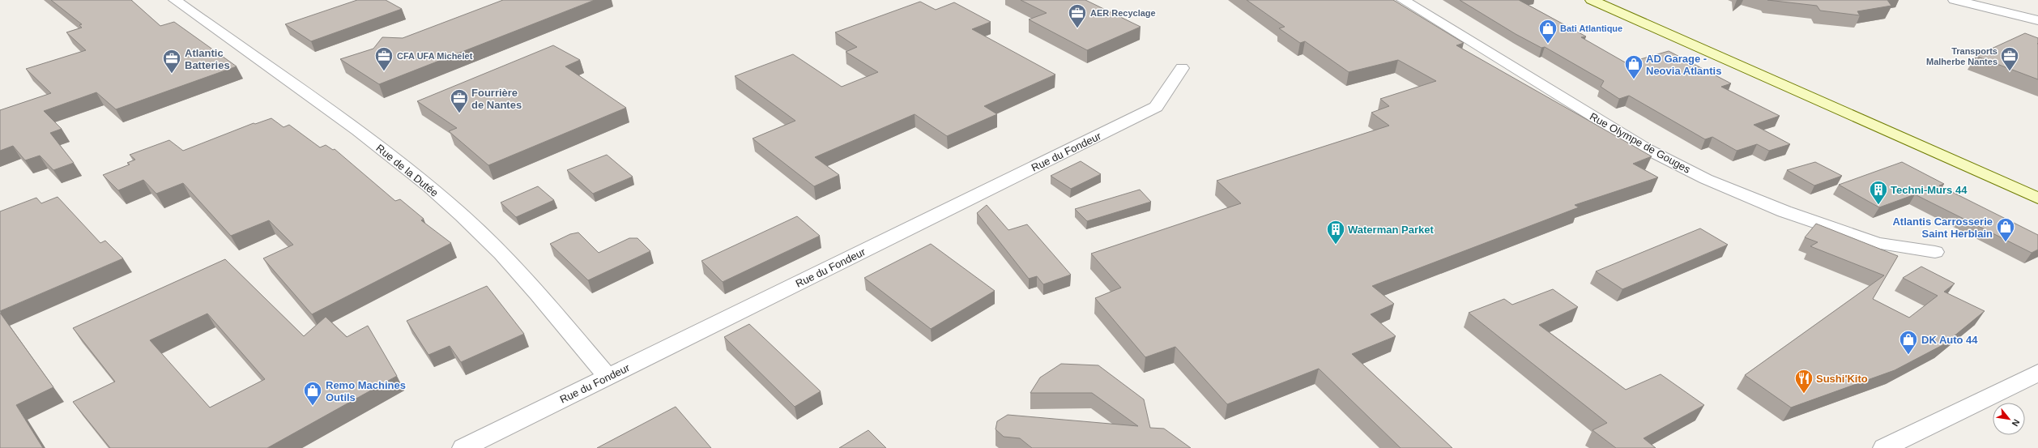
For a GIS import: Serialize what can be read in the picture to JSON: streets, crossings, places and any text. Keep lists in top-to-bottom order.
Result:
{
  "streets": {
    "street": ["Rue Olympe de Gouges", "Rue du Fondeur", "Rue de la Dutée"]
  },
  "crossings": [
    ["Rue du Fondeur", "Rue de la Dutée"]
  ],
  "places": {
    "office": [
      "AER Recyclage",
      "CFA UFA Michelet",
      "Transports Malherbe Nantes",
      "Atlantic Batteries",
      "Fourrière de Nantes"
    ],
    "shop": [
      "Bati Atlantique",
      "AD Garage - Neovia Atlantis",
      "Atlantis Carrosserie Saint Herblain",
      "DK Auto 44",
      "Remo Machines Outils"
    ],
    "building": ["Techni-Murs 44", "Waterman Parket"],
    "restaurant": ["Sushi'Kito"]
  },
  "north": "bottom right"
}
